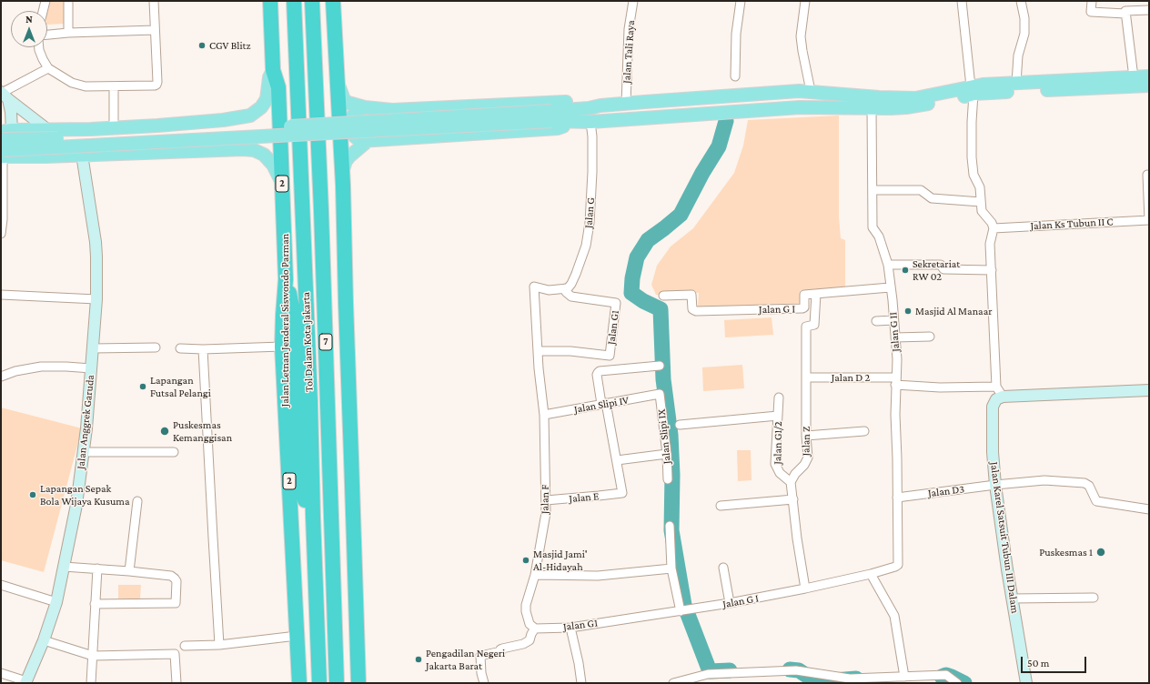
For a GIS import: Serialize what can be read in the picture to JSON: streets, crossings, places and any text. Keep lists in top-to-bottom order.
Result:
{
  "streets": {
    "highway": [
      "2",
      "Jalan Letnan Jenderal Siswondo Parman",
      "Tol Dalam Kota Jakarta",
      "7"
    ],
    "street": [
      "Jalan Tali Raya",
      "Jalan G",
      "Jalan Ks Tubun II C",
      "Jalan G I",
      "Jalan G1",
      "Jalan G II",
      "Jalan D 2",
      "Jalan Slipi IV",
      "Jalan Anggrek Garuda",
      "Jalan Slipi IX",
      "Jalan Z",
      "Jalan G1/2",
      "Jalan D3",
      "Jalan E",
      "Jalan F",
      "Jalan Karel Satsuit Tubun III Dalam"
    ]
  },
  "crossings": [
    ["Jalan G", "Jalan G1"],
    ["Jalan G", "Jalan F"],
    ["Jalan G I", "Jalan G1"],
    ["Jalan G I", "Jalan G II"],
    ["Jalan G I", "Jalan Z"],
    ["Jalan G1", "Jalan F"],
    ["Jalan G II", "Jalan D 2"],
    ["Jalan G II", "Jalan D3"],
    ["Jalan D 2", "Jalan Z"],
    ["Jalan Slipi IV", "Jalan Slipi IX"],
    ["Jalan Slipi IV", "Jalan F"],
    ["Jalan Z", "Jalan G1/2"],
    ["Jalan D3", "Jalan Karel Satsuit Tubun III Dalam"],
    ["Jalan E", "Jalan F"]
  ],
  "places": [
    "CGV Blitz",
    "Sekretariat RW 02",
    "Masjid Al Manaar",
    "Lapangan Futsal Pelangi",
    "Puskesmas Kemanggisan",
    "Lapangan Sepak Bola Wijaya Kusuma",
    "Puskesmas 1",
    "Masjid Jami' Al-Hidayah",
    "Pengadilan Negeri Jakarta Barat"
  ],
  "scale_bar": "50 m",
  "north": "top"
}
